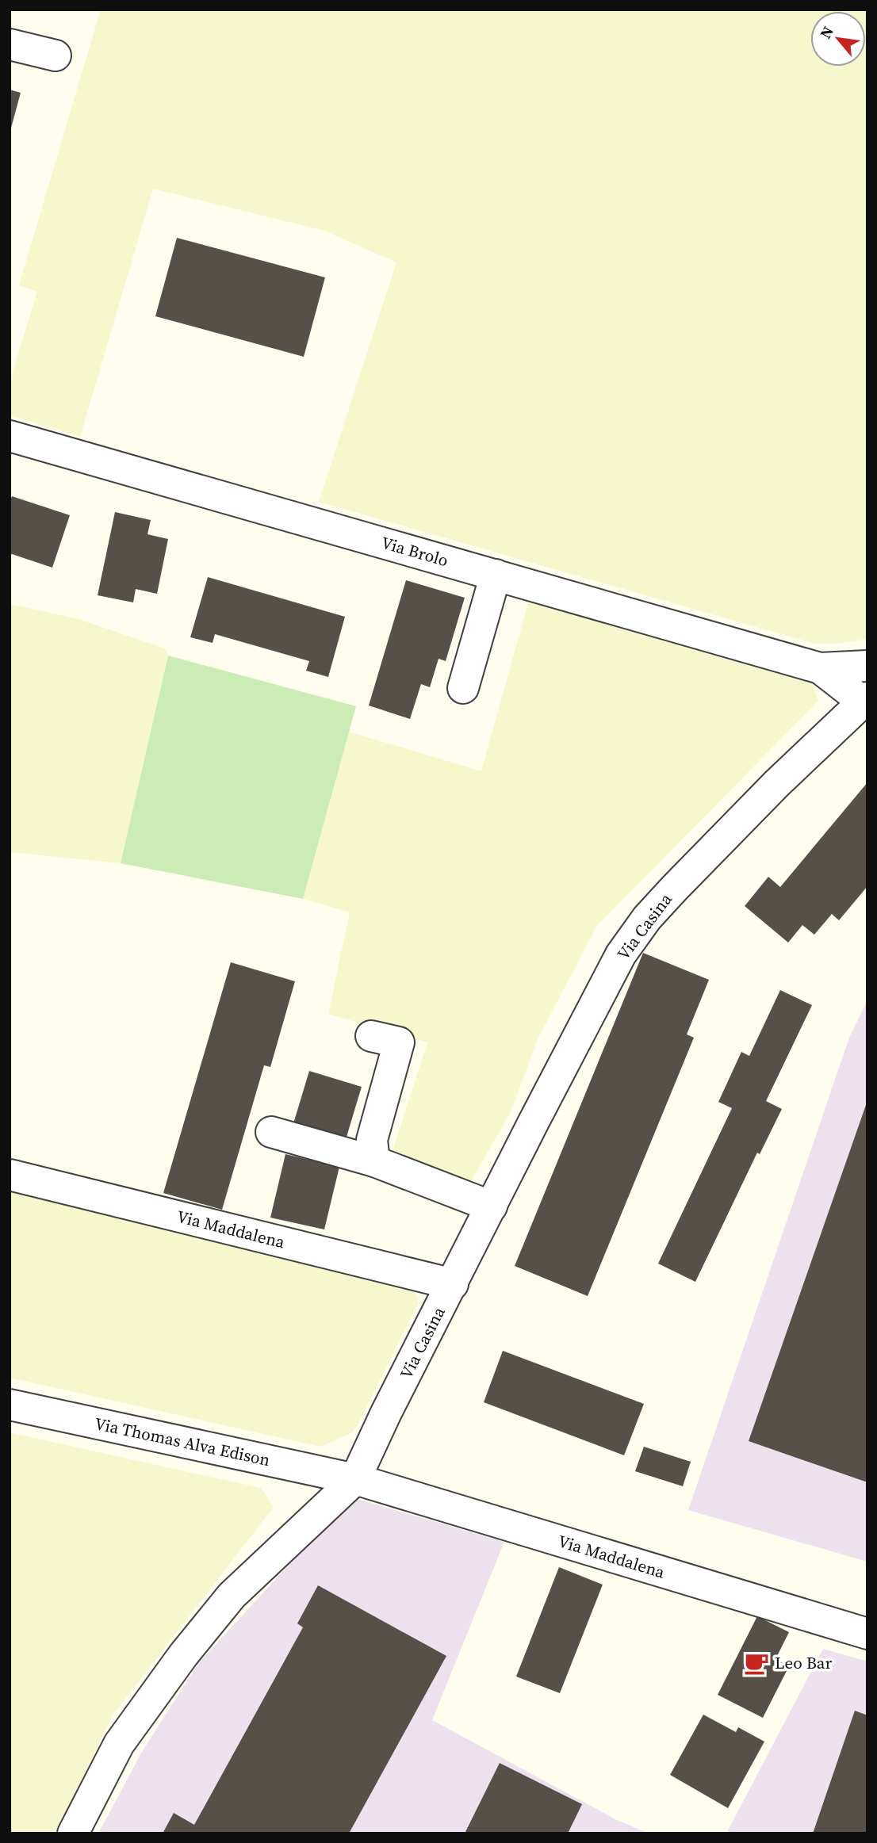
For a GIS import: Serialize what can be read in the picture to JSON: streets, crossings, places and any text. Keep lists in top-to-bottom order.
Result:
{
  "streets": {
    "street": [
      "Via Brolo",
      "Via Casina",
      "Via Maddalena",
      "Via Thomas Alva Edison"
    ]
  },
  "crossings": [
    ["Via Brolo", "Via Casina"],
    ["Via Casina", "Via Maddalena"],
    ["Via Casina", "Via Thomas Alva Edison"],
    ["Via Maddalena", "Via Thomas Alva Edison"]
  ],
  "places": {
    "cafe": ["Leo Bar"]
  },
  "north": "top left"
}
